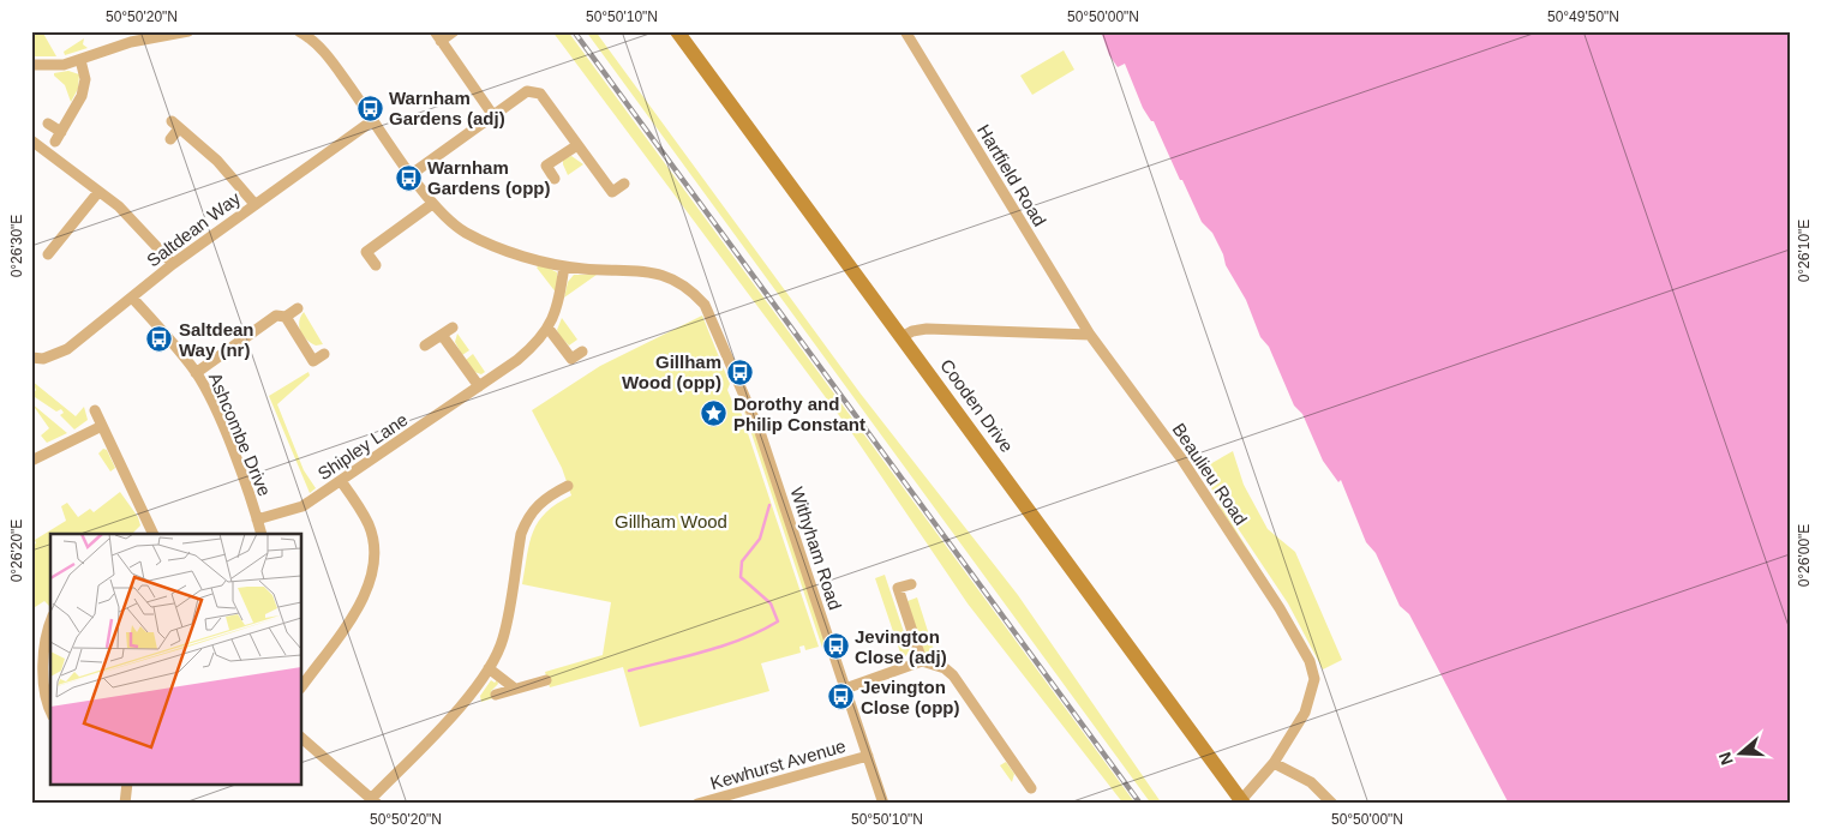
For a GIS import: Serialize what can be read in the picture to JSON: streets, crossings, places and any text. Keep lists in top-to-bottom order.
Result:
{
  "streets": {
    "main road": ["Cooden Drive"],
    "street": [
      "Hartfield Road",
      "Saltdean Way",
      "Ashcombe Drive",
      "Shipley Lane",
      "Beaulieu Road",
      "Withyham Road",
      "Kewhurst Avenue"
    ]
  },
  "crossings": [
    ["Hartfield Road", "Beaulieu Road"],
    ["Saltdean Way", "Ashcombe Drive"],
    ["Saltdean Way", "Withyham Road"],
    ["Cooden Drive", "Beaulieu Road"],
    ["Ashcombe Drive", "Shipley Lane"],
    ["Shipley Lane", "Withyham Road"],
    ["Withyham Road", "Kewhurst Avenue"]
  ],
  "parks": ["Gillham Wood"],
  "places": {
    "bus stop": [
      "Warnham Gardens (adj)",
      "Warnham Gardens (opp)",
      "Saltdean Way (nr)",
      "Gillham Wood (opp)",
      "Jevington Close (adj)",
      "Jevington Close (opp)"
    ],
    "place": ["Dorothy and Philip Constant"]
  },
  "north": "left",
  "coordinates": [
    "50°50'20\"N",
    "50°50'10\"N",
    "50°50'00\"N",
    "50°49'50\"N",
    "0°26'30\"E",
    "0°26'10\"E",
    "0°26'20\"E",
    "0°26'00\"E"
  ]
}
